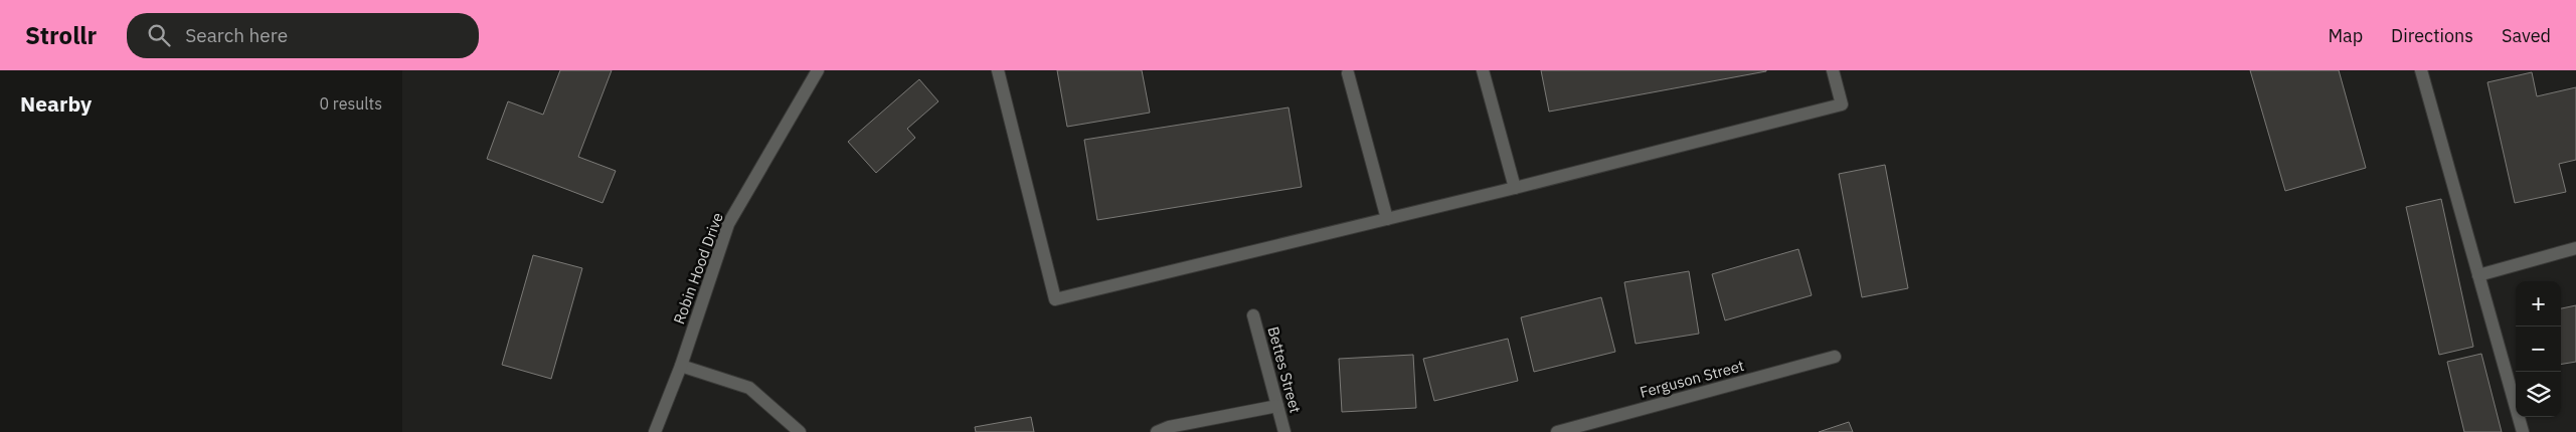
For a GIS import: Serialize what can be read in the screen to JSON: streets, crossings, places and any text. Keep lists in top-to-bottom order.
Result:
{
  "streets": {
    "street": ["Robin Hood Drive", "Bettes Street", "Ferguson Street"]
  },
  "page": {
    "header": "Strollr",
    "search": "Search here",
    "nav": ["Map", "Directions", "Saved"],
    "heading": ["Nearby", "0 results"],
    "map_buttons": ["+", "−"]
  }
}
